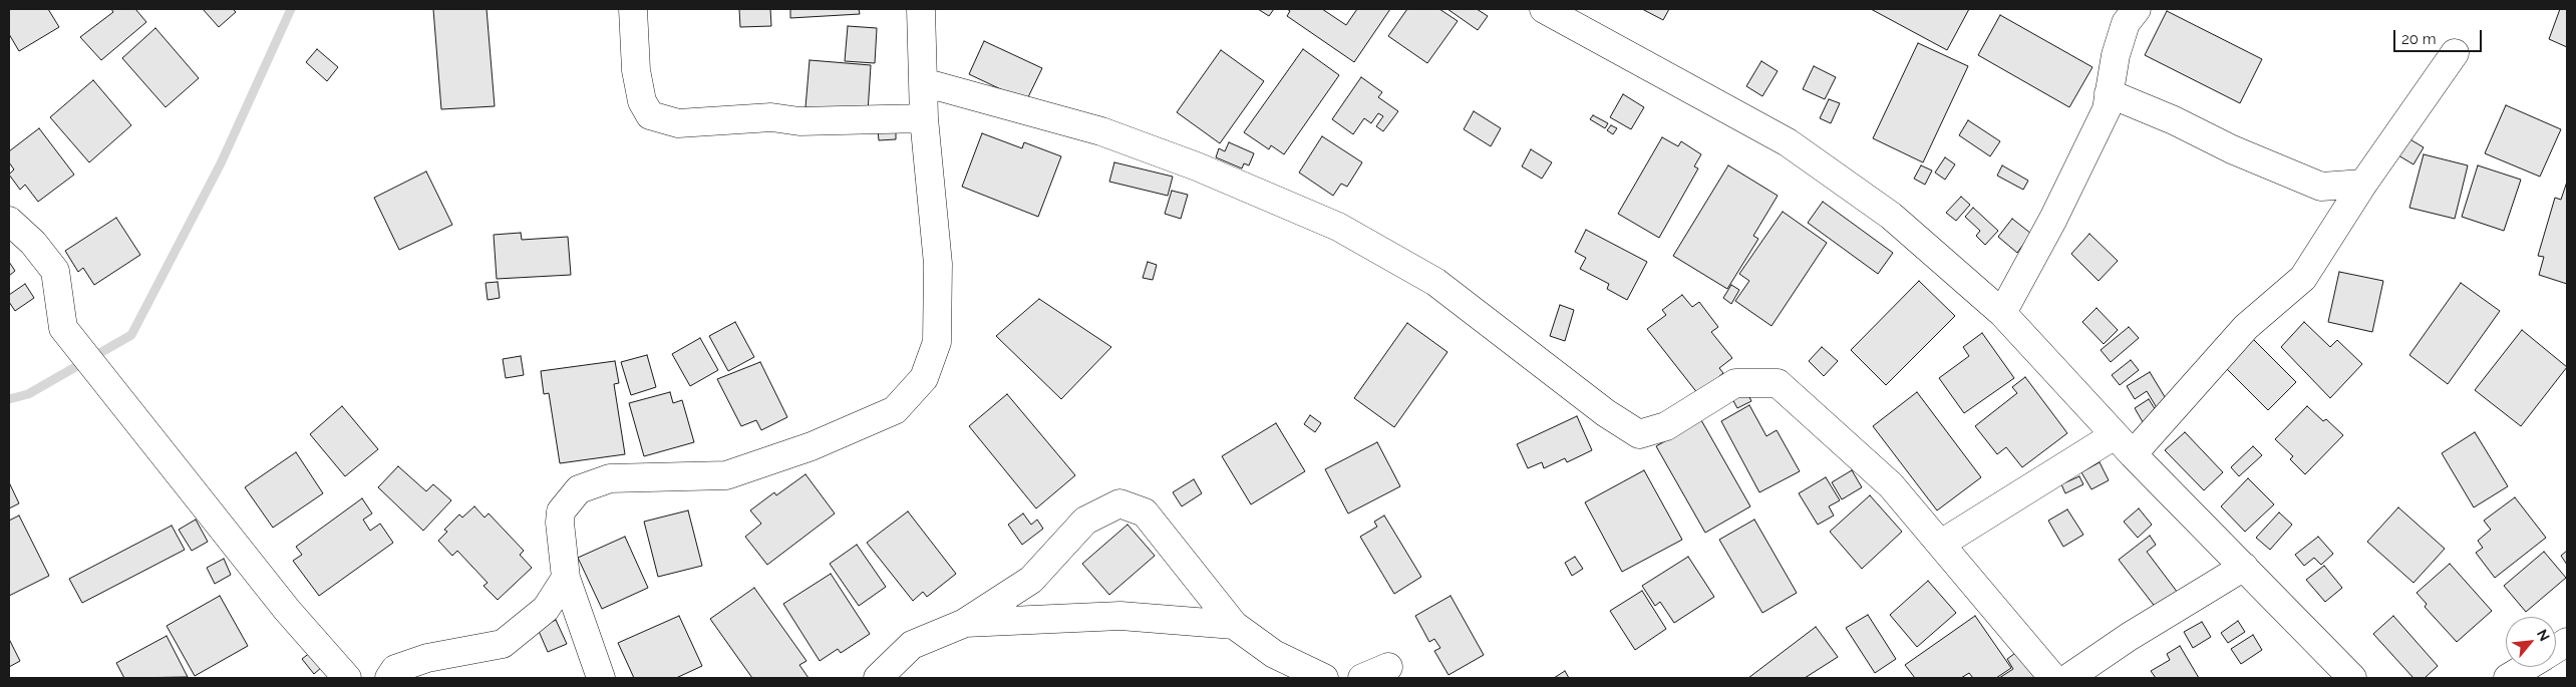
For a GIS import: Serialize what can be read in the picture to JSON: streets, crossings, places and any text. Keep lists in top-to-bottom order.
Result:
{
  "scale_bar": "20 m",
  "north": "top right"
}
